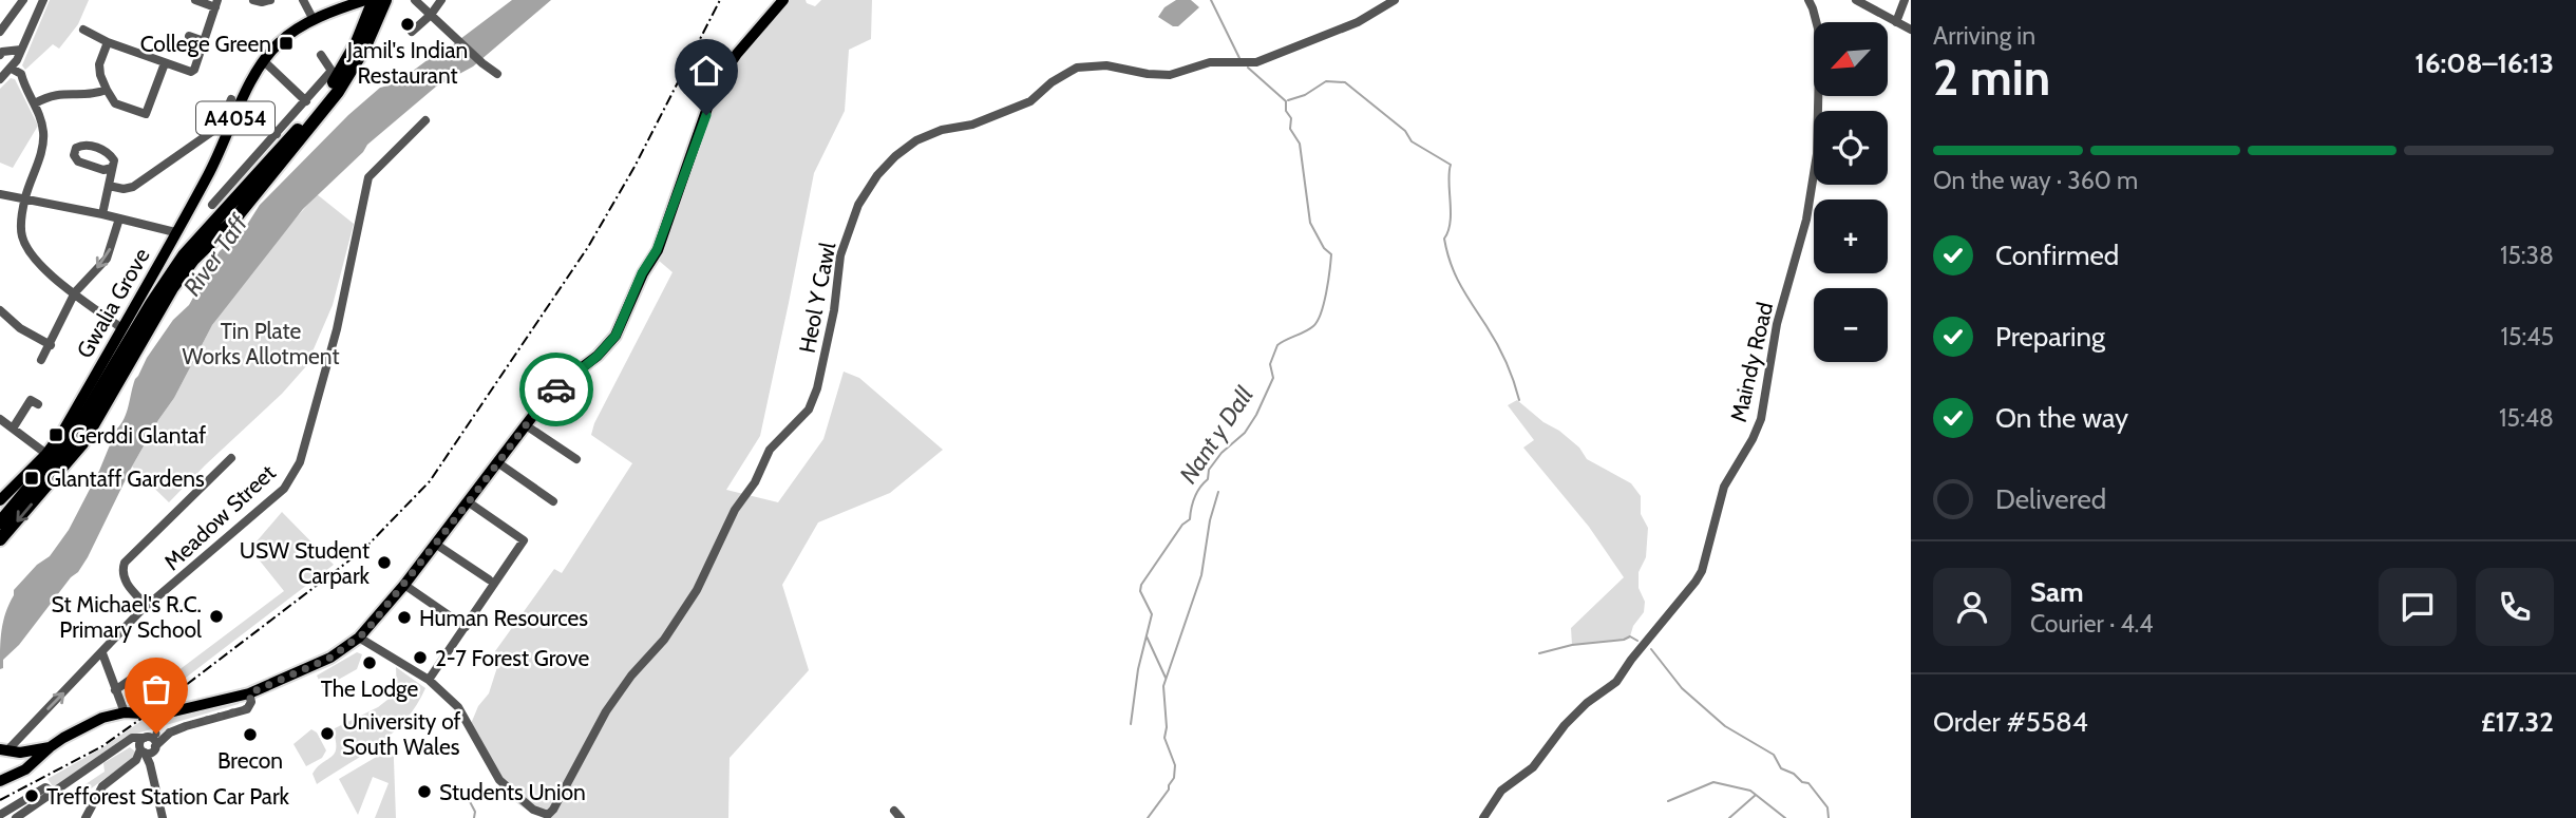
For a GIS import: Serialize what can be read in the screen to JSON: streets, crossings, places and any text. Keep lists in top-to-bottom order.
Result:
{
  "streets": {
    "main road": ["A4054", "Gwalia Grove"],
    "street": ["Heol Y Cawl", "Maindy Road", "Meadow Street"]
  },
  "crossings": [
    ["A4054", "Gwalia Grove"]
  ],
  "water": ["River Taff", "Nant y Dall"],
  "parks": ["Tin Plate Works Allotment"],
  "places": {
    "other": [
      "Jamil's Indian Restaurant",
      "USW Student Carpark",
      "St Michael's R.C. Primary School",
      "Human Resources",
      "2-7 Forest Grove",
      "The Lodge",
      "University of South Wales",
      "Brecon",
      "Students Union",
      "Trefforest Station Car Park"
    ],
    "transit": ["College Green", "Gerddi Glantaf", "Glantaff Gardens"]
  },
  "north": "bottom left",
  "page": {
    "heading": ["2 min", "Arriving in", "16:08–16:13"],
    "panel": [
      "Sam",
      "Courier · 4.4",
      "Order #5584",
      "£17.32"
    ],
    "map_buttons": ["+", "−"],
    "bar": "On the way · 360 m",
    "list": [
      ["Confirmed", "15:38"],
      ["Preparing", "15:45"],
      ["On the way", "15:48"],
      "Delivered"
    ]
  }
}
